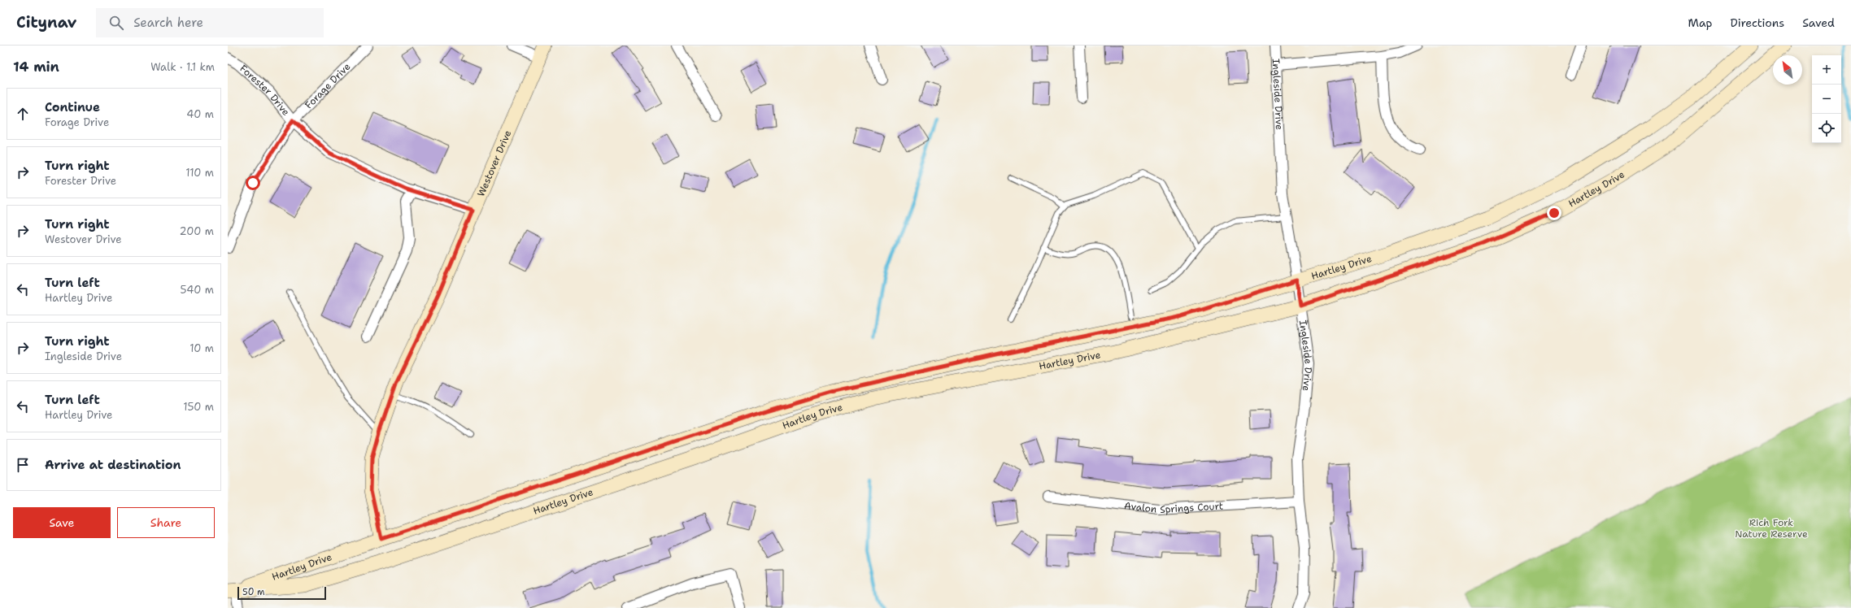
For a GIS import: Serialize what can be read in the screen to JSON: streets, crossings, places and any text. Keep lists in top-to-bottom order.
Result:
{
  "streets": {
    "street": [
      "Forage Drive",
      "Forester Drive",
      "Ingleside Drive",
      "Westover Drive",
      "Hartley Drive",
      "Avalon Springs Court"
    ]
  },
  "crossings": [
    ["Forage Drive", "Forester Drive"],
    ["Forester Drive", "Westover Drive"],
    ["Ingleside Drive", "Hartley Drive"],
    ["Ingleside Drive", "Avalon Springs Court"],
    ["Westover Drive", "Hartley Drive"]
  ],
  "parks": ["Rich Fork Nature Reserve"],
  "scale_bar": "50 m",
  "north": "top left",
  "page": {
    "header": "Citynav",
    "search": "Search here",
    "nav": ["Map", "Directions", "Saved"],
    "heading": ["14 min", "Walk · 1.1 km"],
    "map_buttons": ["+", "−"],
    "list": [
      ["Continue", "Forage Drive", "40 m"],
      ["Turn right", "Forester Drive", "110 m"],
      ["Turn right", "Westover Drive", "200 m"],
      ["Turn left", "Hartley Drive", "540 m"],
      ["Turn right", "Ingleside Drive", "10 m"],
      ["Turn left", "Hartley Drive", "150 m"],
      "Arrive at destination"
    ],
    "buttons": ["Save", "Share"],
    "scale": "50 m"
  }
}
